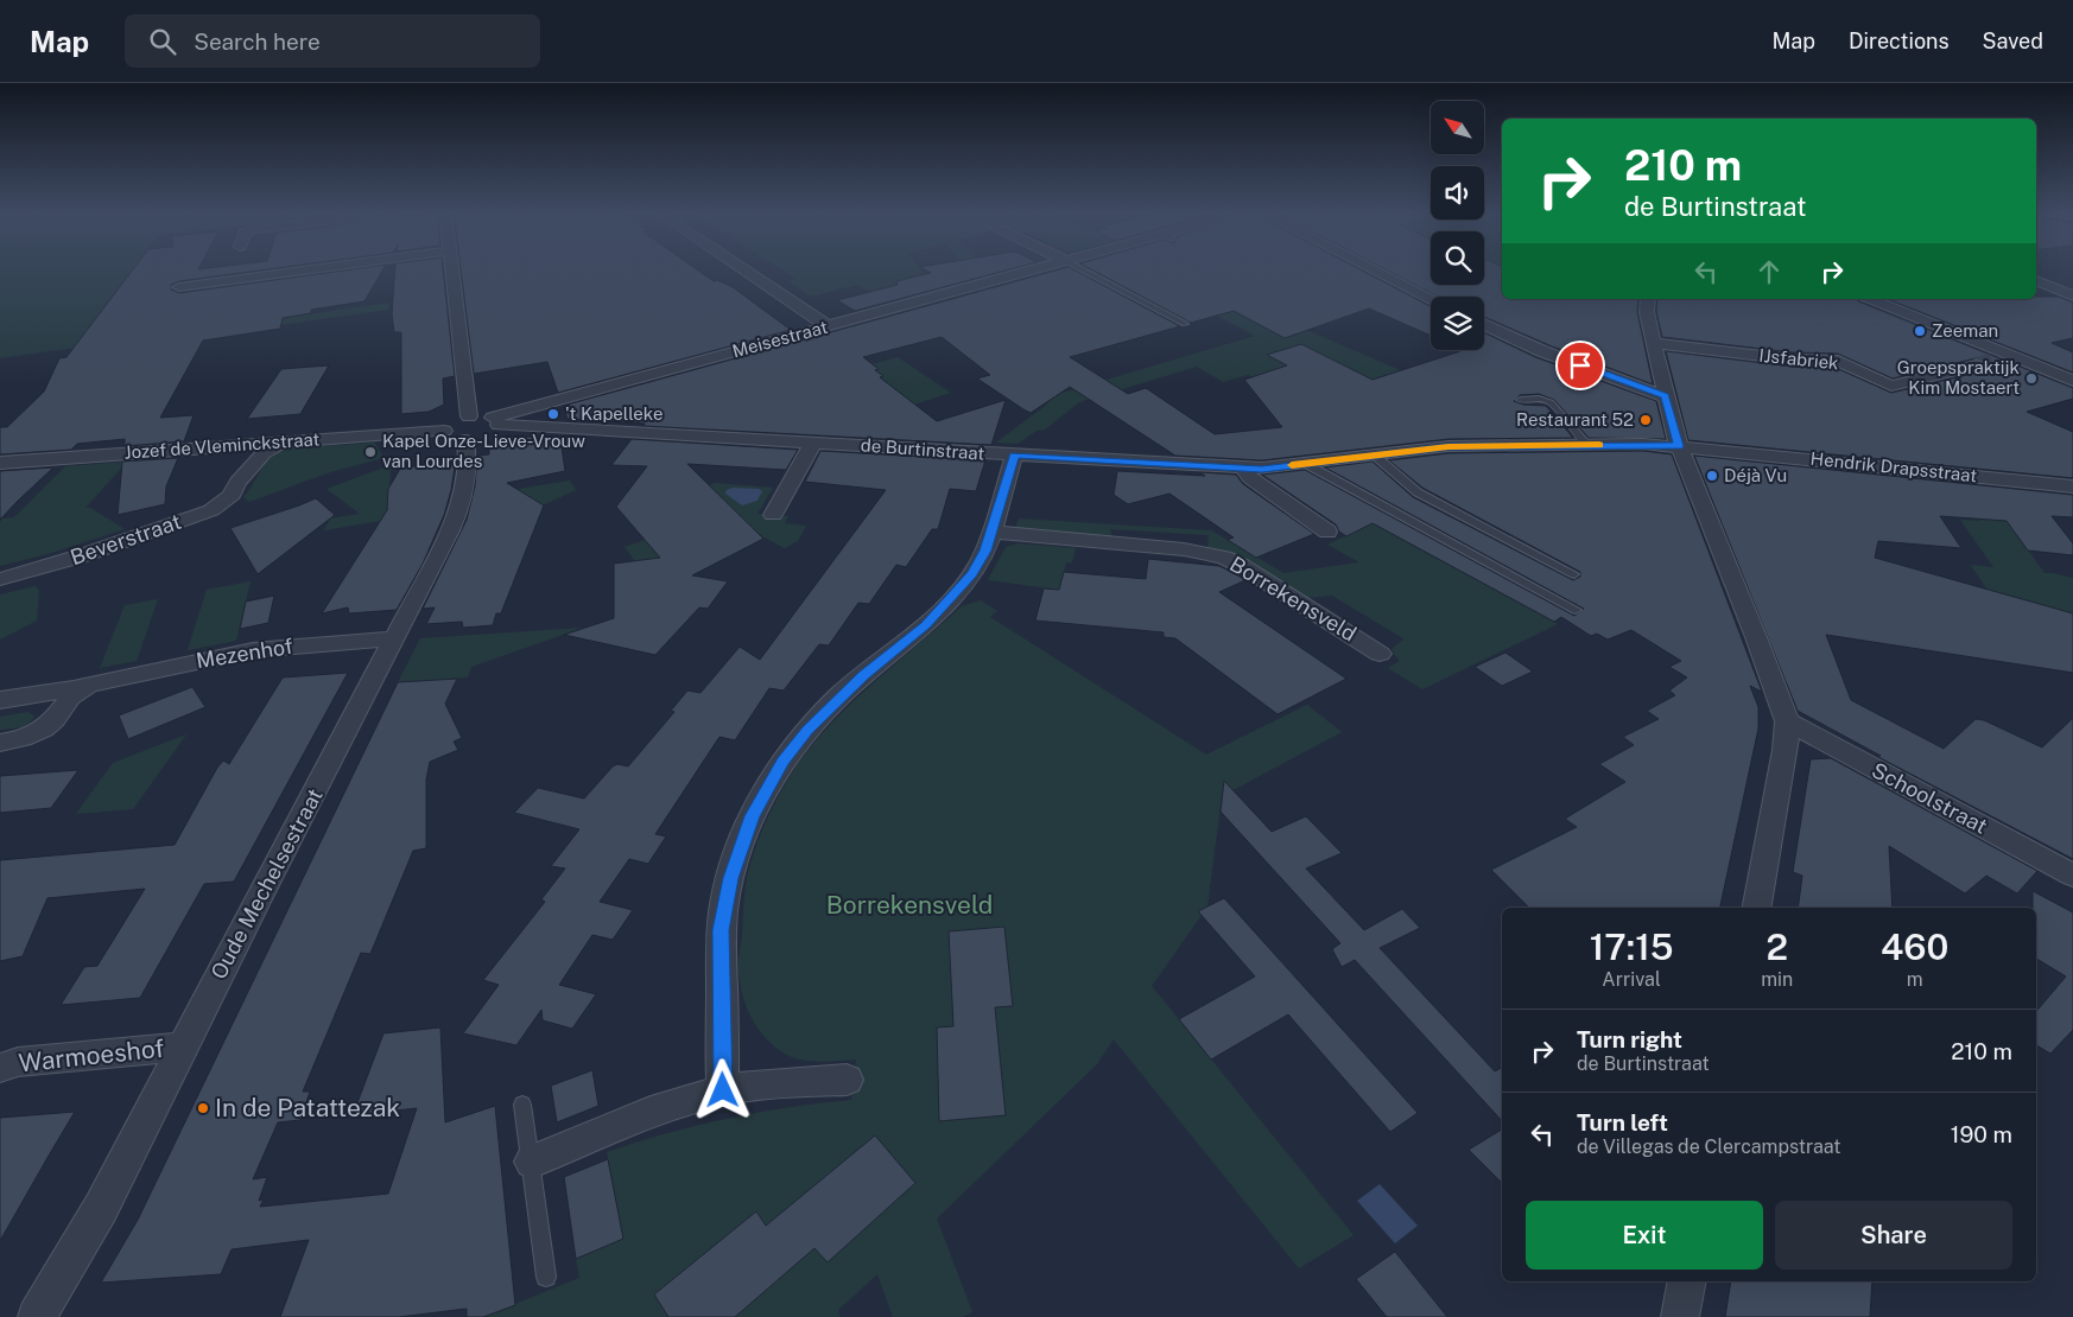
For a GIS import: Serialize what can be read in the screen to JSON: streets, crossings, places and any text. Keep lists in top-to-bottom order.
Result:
{
  "streets": {
    "street": [
      "Meisestraat",
      "IJsfabriek",
      "Jozef de Vleminckstraat",
      "de Burtinstraat",
      "Hendrik Drapsstraat",
      "Beverstraat",
      "Borrekensveld",
      "Mezenhof",
      "Schoolstraat",
      "Oude Mechelsestraat",
      "Warmoeshof"
    ]
  },
  "crossings": [
    ["Meisestraat", "Jozef de Vleminckstraat"],
    ["Meisestraat", "de Burtinstraat"],
    ["Meisestraat", "Oude Mechelsestraat"],
    ["Jozef de Vleminckstraat", "Beverstraat"],
    ["Jozef de Vleminckstraat", "Oude Mechelsestraat"],
    ["de Burtinstraat", "Hendrik Drapsstraat"],
    ["Mezenhof", "Oude Mechelsestraat"],
    ["Oude Mechelsestraat", "Warmoeshof"]
  ],
  "parks": ["Borrekensveld"],
  "places": [
    "Zeeman",
    "Groepspraktijk Kim Mostaert",
    "'t Kapelleke",
    "Restaurant 52",
    "Kapel Onze-Lieve-Vrouw van Lourdes",
    "Déjà Vu",
    "In de Patattezak"
  ],
  "north": "top left",
  "page": {
    "header": "Map",
    "search": "Search here",
    "nav": ["Map", "Directions", "Saved"],
    "turn": ["210 m", "de Burtinstraat"],
    "eta": [
      "17:15",
      "Arrival",
      "2",
      "min",
      "460",
      "m"
    ],
    "list": [
      {
        "name": "Turn right",
        "note": "de Burtinstraat",
        "value": "210 m"
      },
      {
        "name": "Turn left",
        "note": "de Villegas de Clercampstraat",
        "value": "190 m"
      }
    ],
    "buttons": ["Exit", "Share"]
  }
}
